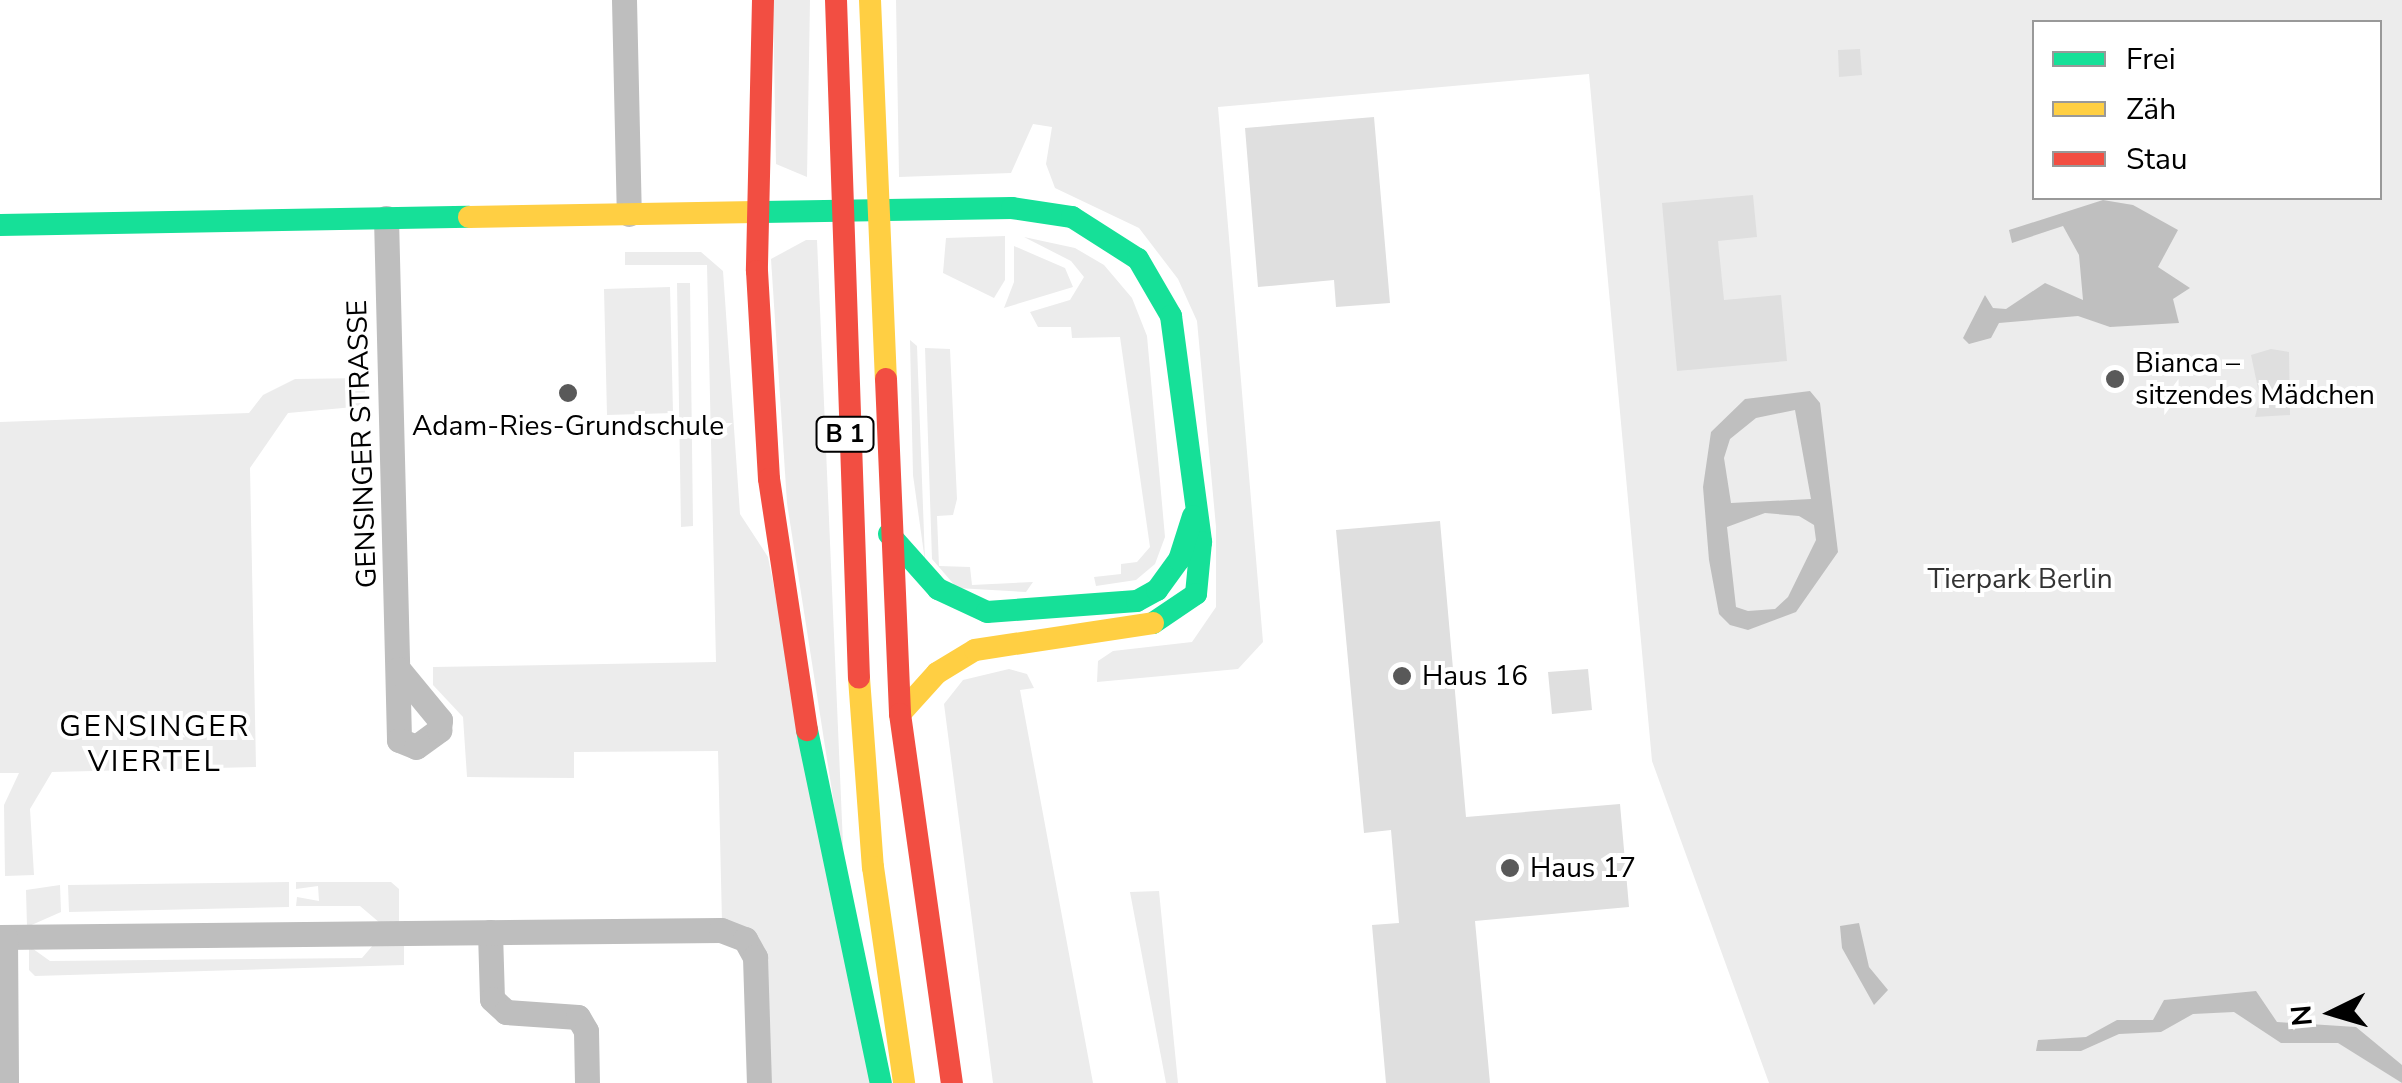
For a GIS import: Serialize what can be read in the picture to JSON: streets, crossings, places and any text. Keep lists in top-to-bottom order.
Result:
{
  "streets": {
    "main road": ["B 1"],
    "street": ["GENSINGER STRASSE"]
  },
  "districts": ["GENSINGER VIERTEL"],
  "parks": ["Tierpark Berlin"],
  "places": [
    "Bianca – sitzendes Mädchen",
    "Adam-Ries-Grundschule",
    "Haus 16",
    "Haus 17"
  ],
  "legend": ["Frei", "Zäh", "Stau"],
  "north": "left"
}
